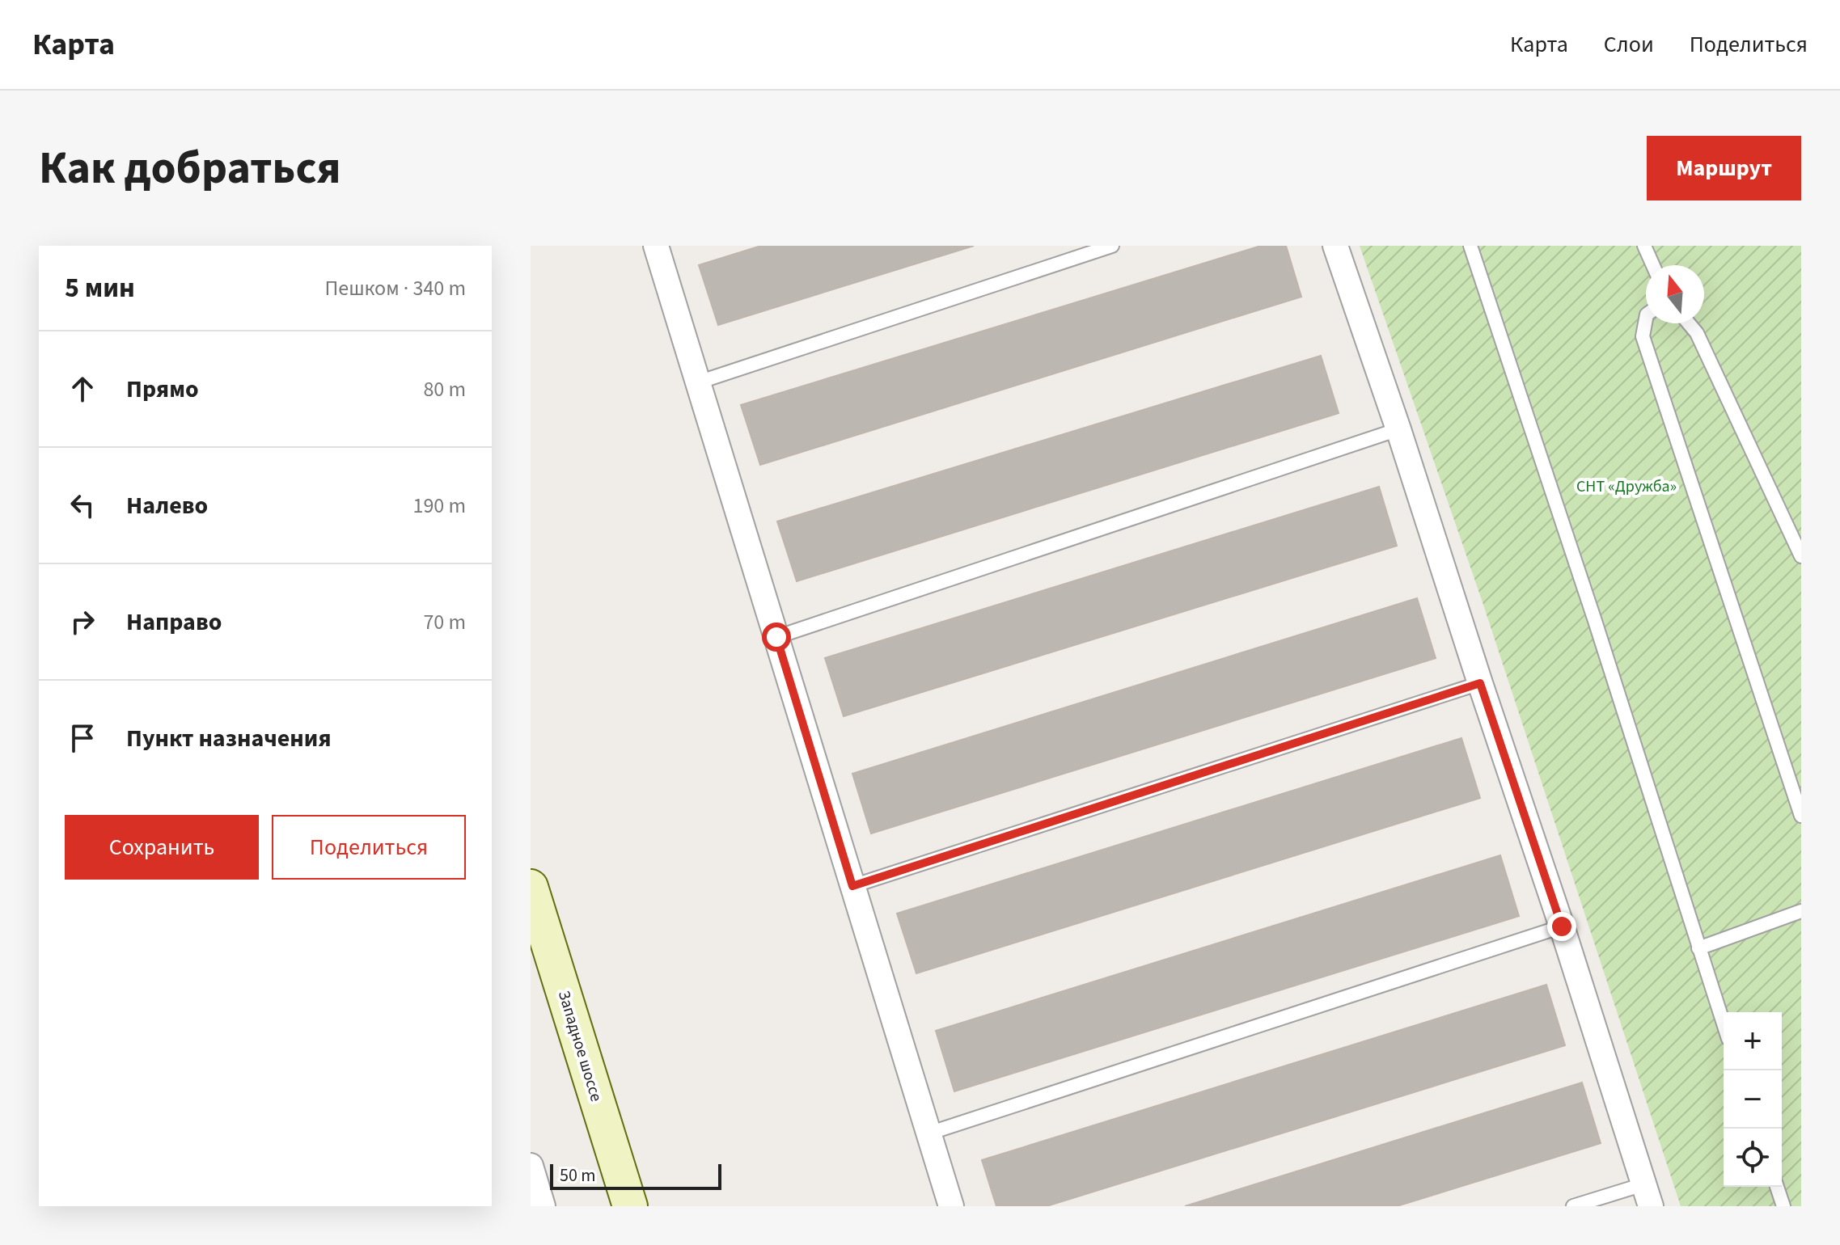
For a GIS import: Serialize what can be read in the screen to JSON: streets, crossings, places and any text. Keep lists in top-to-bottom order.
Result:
{
  "streets": {
    "main road": ["Западное шоссе"]
  },
  "parks": ["СНТ «Дружба»"],
  "scale_bar": "50 m",
  "north": "top",
  "page": {
    "header": "Карта",
    "nav": ["Карта", "Слои", "Поделиться"],
    "buttons": [
      "Маршрут",
      ["Сохранить", "Поделиться"]
    ],
    "title": "Как добраться",
    "heading": ["5 мин", "Пешком · 340 m"],
    "list": [
      ["Прямо", "80 m"],
      ["Налево", "190 m"],
      ["Направо", "70 m"],
      "Пункт назначения"
    ],
    "map_buttons": ["+", "−"],
    "scale": "50 m"
  }
}
